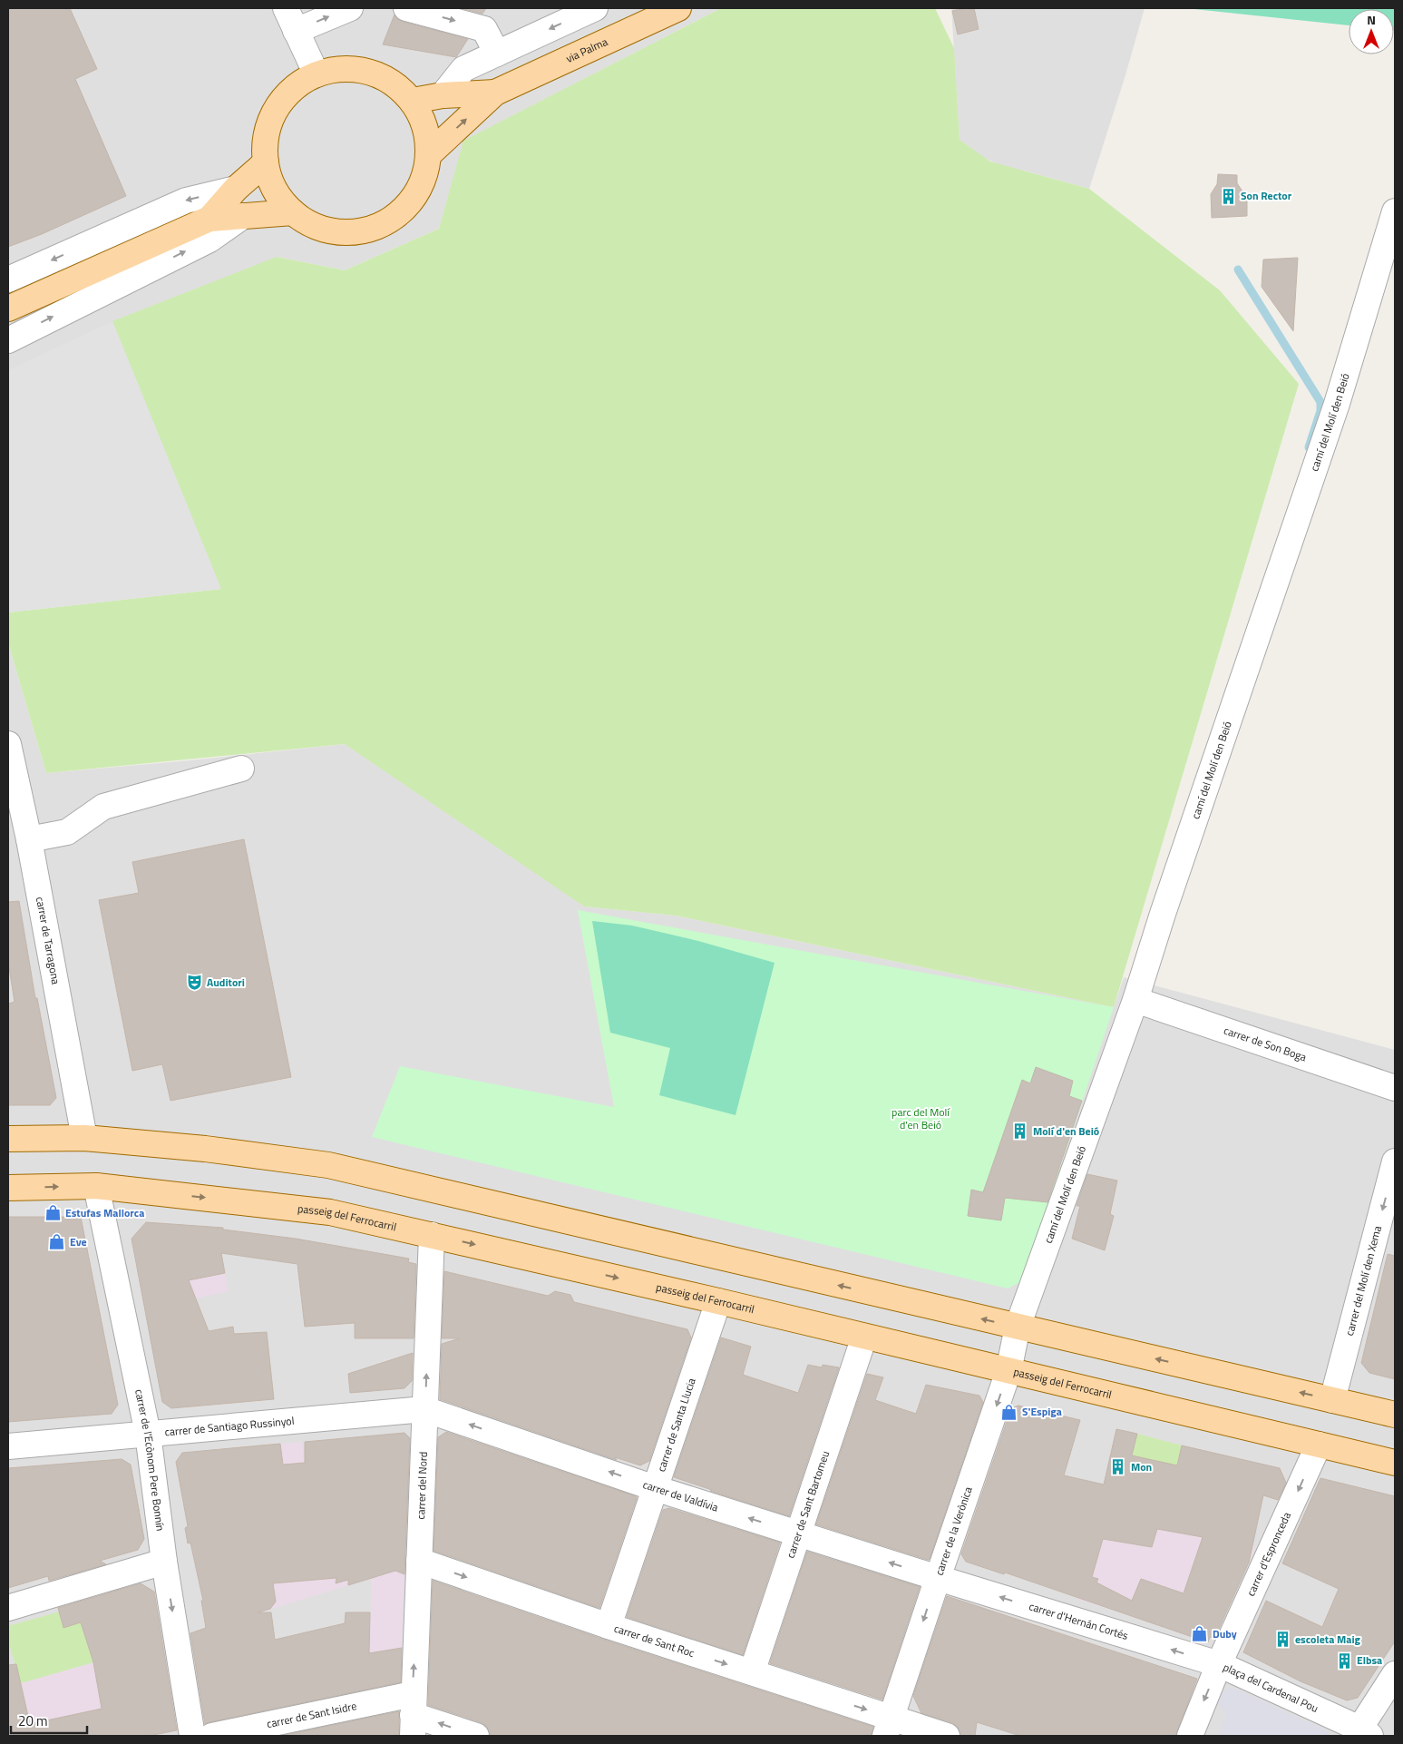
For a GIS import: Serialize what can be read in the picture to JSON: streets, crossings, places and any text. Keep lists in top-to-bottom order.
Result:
{
  "streets": {
    "main road": ["via Palma", "passeig del Ferrocarril"],
    "street": [
      "camí del Molí den Beió",
      "carrer de Tarragona",
      "carrer de Son Boga",
      "carrer del Molí den Xema",
      "carrer de Santa Llucia",
      "carrer de Santiago Russinyol",
      "carrer de l'Ecònom Pere Bonnín",
      "carrer del Nord",
      "carrer de Valdívia",
      "carrer de Sant Bartomeu",
      "carrer de la Verònica",
      "carrer d'Espronceda",
      "carrer d'Hernán Cortés",
      "carrer de Sant Roc",
      "plaça del Cardenal Pou",
      "carrer de Sant Isidre"
    ]
  },
  "crossings": [
    ["camí del Molí den Beió", "carrer de Son Boga"],
    ["camí del Molí den Beió", "carrer de la Verònica"],
    ["passeig del Ferrocarril", "carrer de Santa Llucia"],
    ["passeig del Ferrocarril", "carrer de l'Ecònom Pere Bonnín"],
    ["passeig del Ferrocarril", "carrer del Nord"],
    ["passeig del Ferrocarril", "carrer de Sant Bartomeu"],
    ["passeig del Ferrocarril", "carrer de la Verònica"],
    ["passeig del Ferrocarril", "carrer d'Espronceda"],
    ["carrer de Santa Llucia", "carrer de Valdívia"],
    ["carrer de Santa Llucia", "carrer de Sant Roc"],
    ["carrer de Santiago Russinyol", "carrer de l'Ecònom Pere Bonnín"],
    ["carrer de Santiago Russinyol", "carrer del Nord"],
    ["carrer de Santiago Russinyol", "carrer de Valdívia"],
    ["carrer del Nord", "carrer de Valdívia"],
    ["carrer del Nord", "carrer de Sant Roc"],
    ["carrer del Nord", "carrer de Sant Isidre"],
    ["carrer de Valdívia", "carrer de Sant Bartomeu"],
    ["carrer de Valdívia", "carrer de la Verònica"],
    ["carrer de Valdívia", "carrer d'Hernán Cortés"],
    ["carrer de Sant Bartomeu", "carrer de Sant Roc"],
    ["carrer de la Verònica", "carrer d'Hernán Cortés"],
    ["carrer de la Verònica", "carrer de Sant Roc"],
    ["carrer d'Espronceda", "carrer d'Hernán Cortés"],
    ["carrer d'Espronceda", "plaça del Cardenal Pou"],
    ["carrer d'Hernán Cortés", "plaça del Cardenal Pou"]
  ],
  "one_way": [
    "carrer del Molí den Xema",
    "carrer del Nord",
    "carrer de Valdívia",
    "carrer de la Verònica",
    "carrer d'Espronceda",
    "carrer d'Hernán Cortés",
    "carrer de Sant Roc"
  ],
  "parks": ["parc del Molí d'en Beió"],
  "places": {
    "building": [
      "Son Rector",
      "Molí d'en Beió",
      "Mon",
      "escoleta Maig",
      "Elbsa"
    ],
    "theatre": ["Auditori"],
    "shop": [
      "Estufas Mallorca",
      "Eve",
      "S'Espiga",
      "Duby"
    ]
  },
  "scale_bar": "20 m",
  "north": "top"
}
